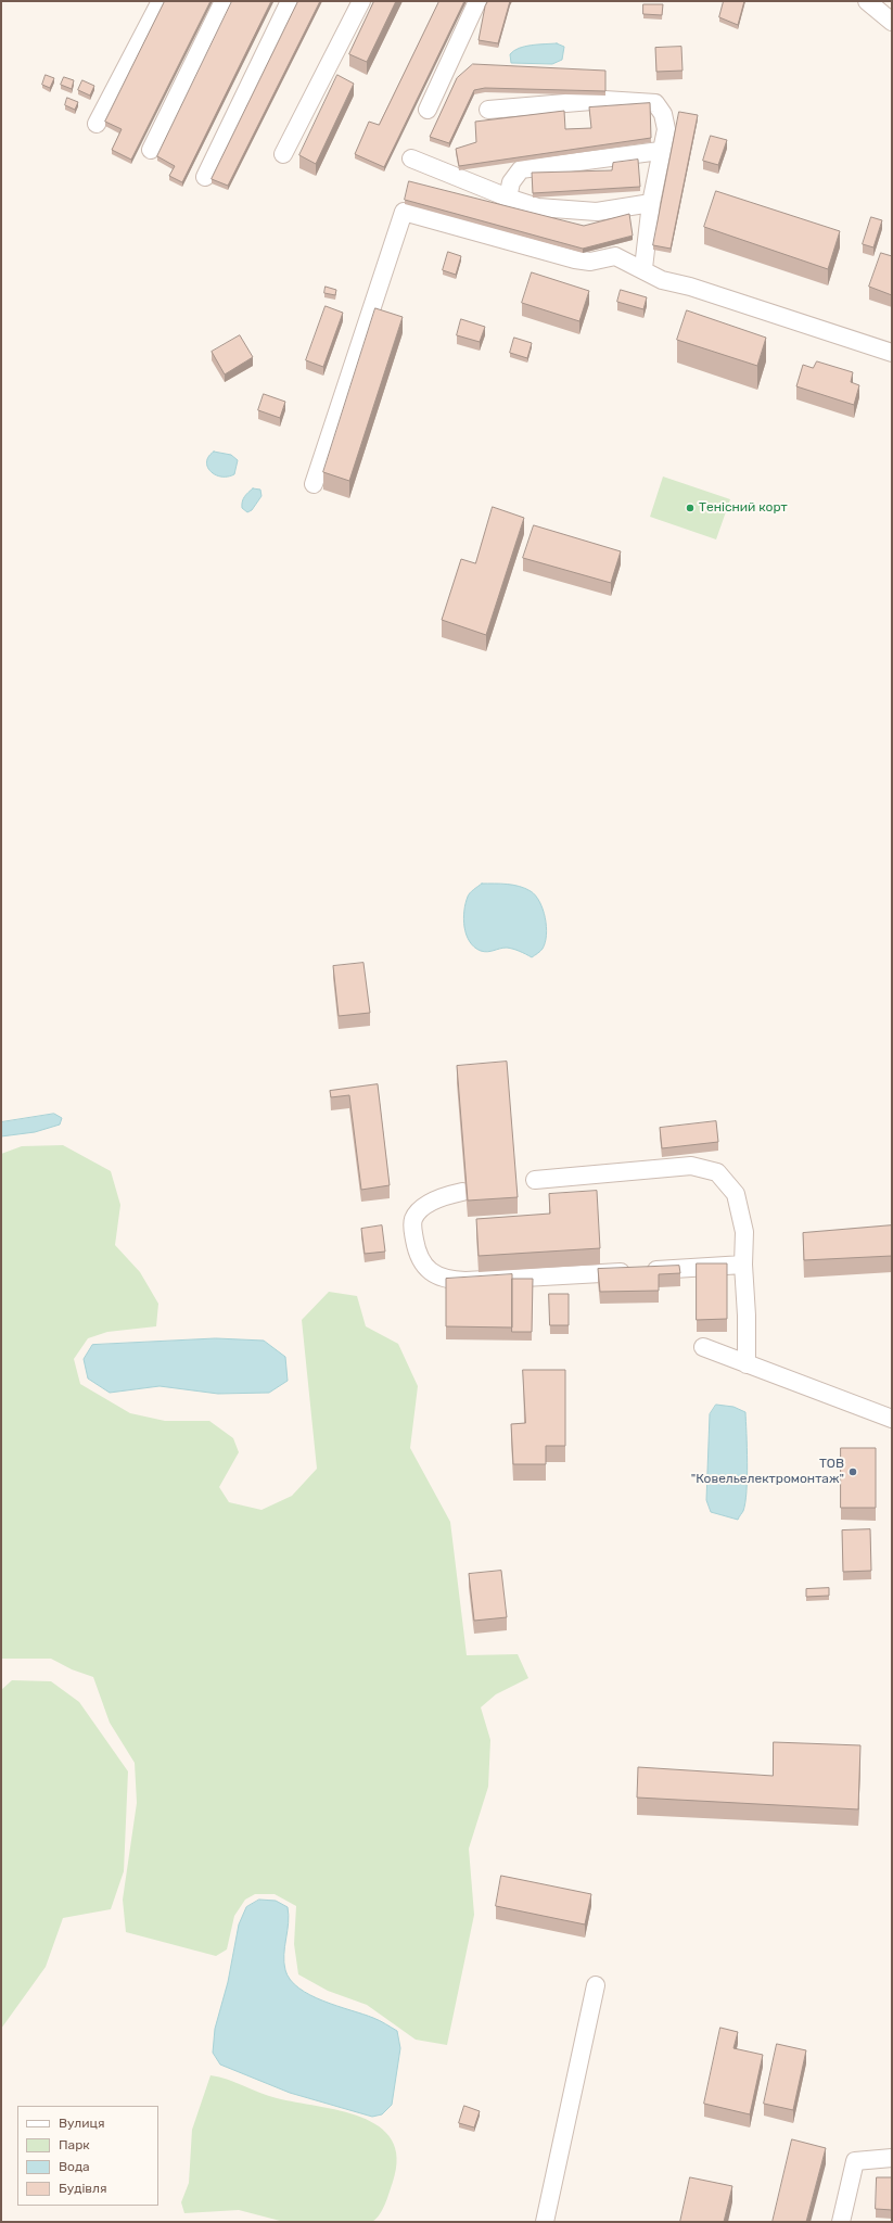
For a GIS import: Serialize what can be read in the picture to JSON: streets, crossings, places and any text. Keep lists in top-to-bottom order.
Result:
{
  "places": ["Тенісний корт", "ТОВ \"Ковельелектромонтаж\""],
  "legend": [
    "Вулиця",
    "Парк",
    "Вода",
    "Будівля"
  ]
}
